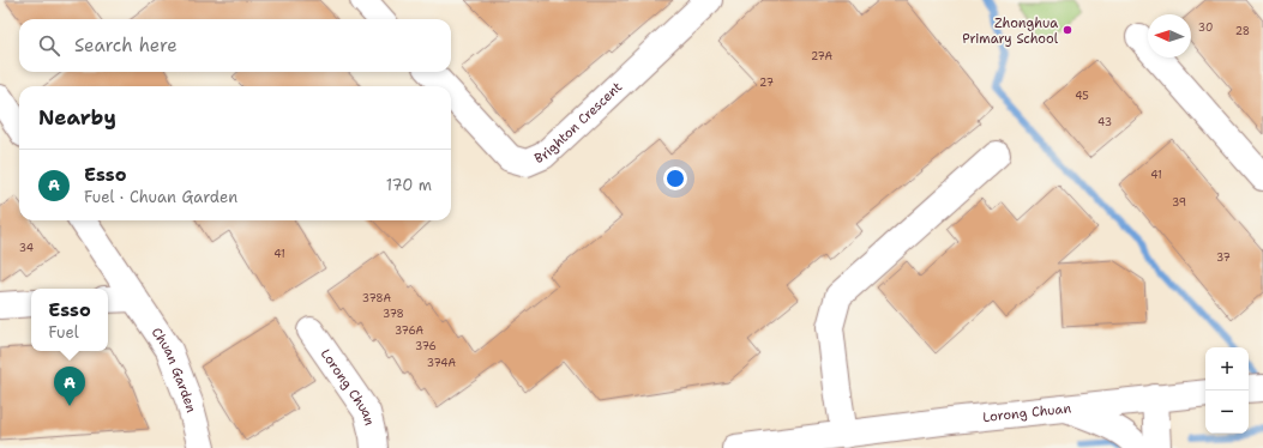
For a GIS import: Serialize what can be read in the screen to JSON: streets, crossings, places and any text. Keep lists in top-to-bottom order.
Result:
{
  "streets": {
    "street": ["Brighton Crescent", "Chuan Garden", "Lorong Chuan"]
  },
  "places": ["Zhonghua Primary School"],
  "house_numbers": [
    "30",
    "28",
    "27A",
    "27",
    "45",
    "43",
    "41",
    "39",
    "34",
    "41",
    "37",
    "378A",
    "378",
    "376A",
    "376",
    "374A"
  ],
  "north": "left",
  "page": {
    "search": "Search here",
    "heading": "Nearby",
    "list": [
      {
        "mark": "A",
        "name": "Esso",
        "note": "Fuel · Chuan Garden",
        "value": "170 m"
      }
    ],
    "popup": ["Esso", "Fuel"],
    "map_buttons": ["+", "−"],
    "pins": "A"
  }
}
